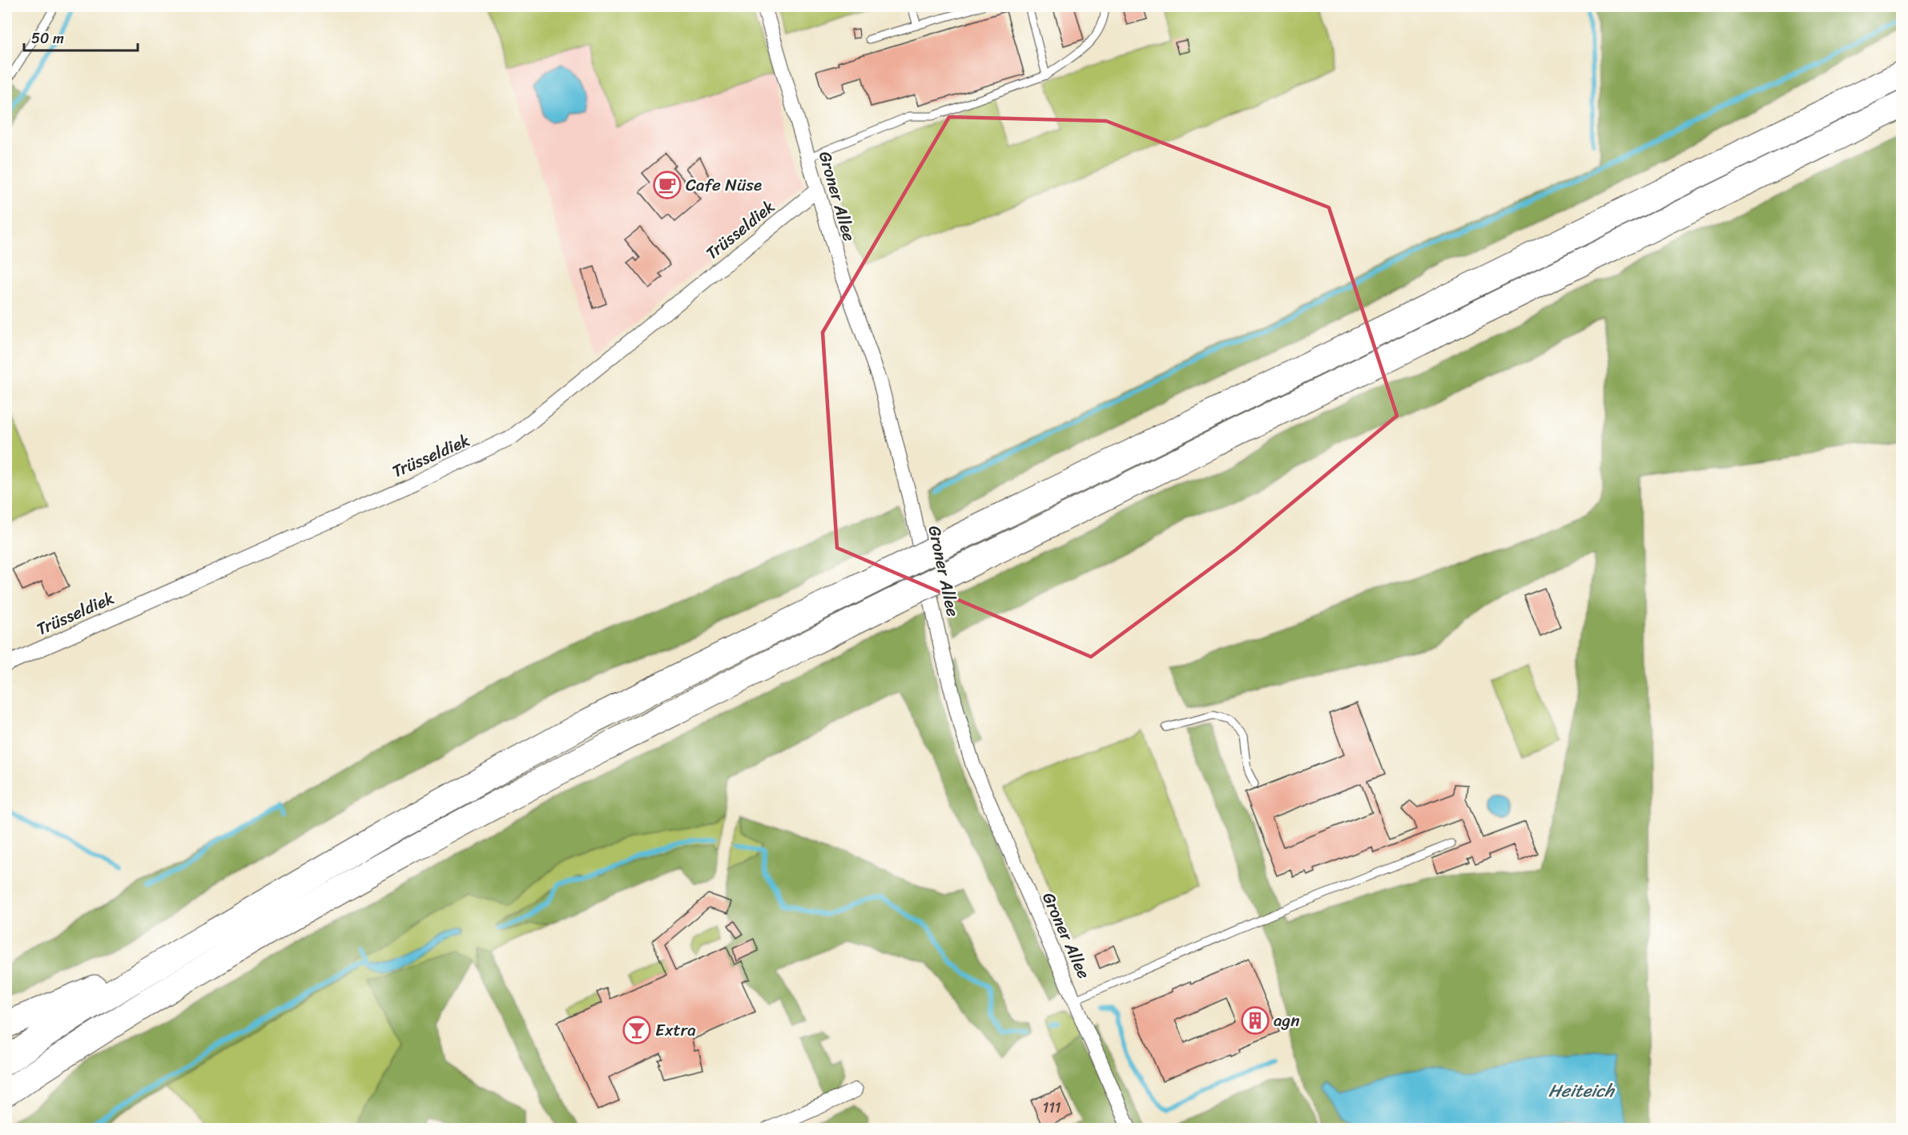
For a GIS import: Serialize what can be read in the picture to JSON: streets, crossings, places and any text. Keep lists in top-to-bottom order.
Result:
{
  "streets": {
    "street": ["Groner Allee", "Trüsseldiek"]
  },
  "crossings": [
    ["Groner Allee", "Trüsseldiek"]
  ],
  "water": ["Heiteich"],
  "places": {
    "cafe": ["Cafe Nüse"],
    "building": ["agn"],
    "bar": ["Extra"]
  },
  "house_numbers": ["111"],
  "scale_bar": "50 m"
}
